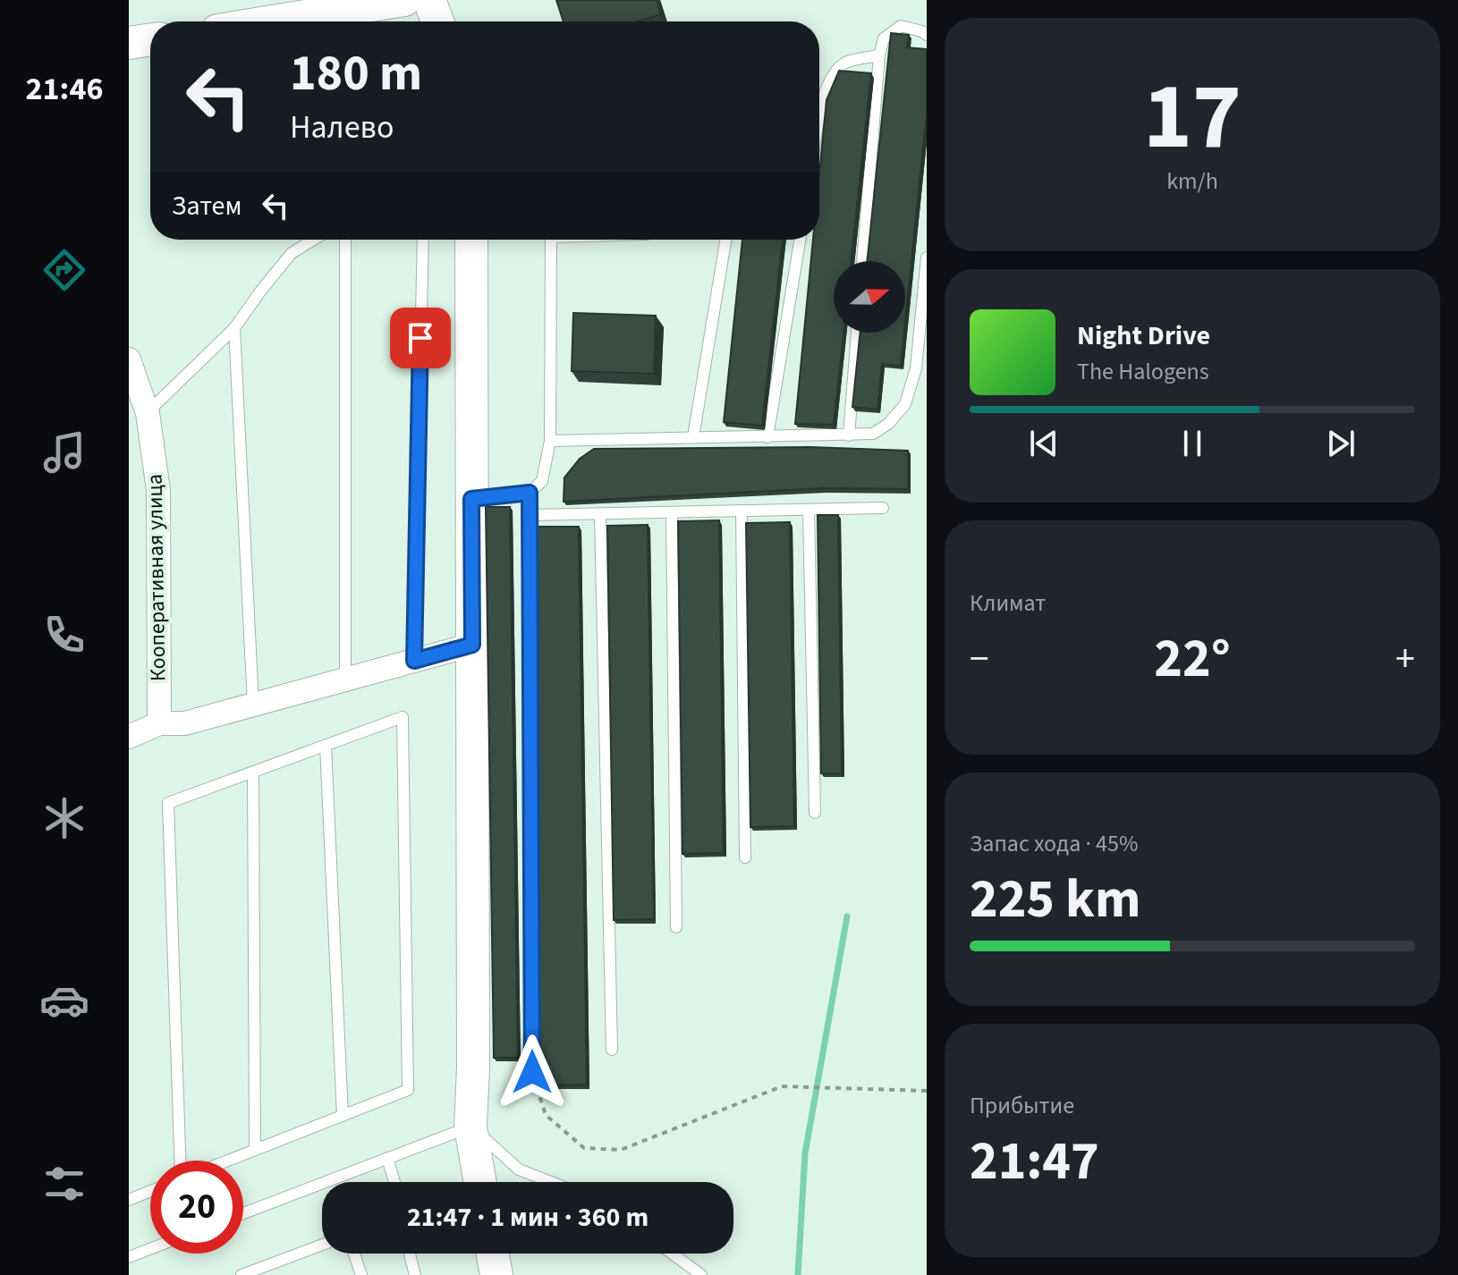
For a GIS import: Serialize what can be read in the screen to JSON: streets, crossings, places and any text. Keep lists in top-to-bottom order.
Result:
{
  "streets": {
    "street": ["Кооперативная улица"]
  },
  "north": "right",
  "page": {
    "tabs": "21:46",
    "tile": [
      ["17", "km/h"],
      "Климат",
      ["Запас хода · 45%", "225 km"],
      ["Прибытие", "21:47"]
    ],
    "turn": ["180 m", "Налево"],
    "then": "Затем",
    "song": ["Night Drive", "The Halogens"],
    "heat": ["−", "22°", "+"],
    "limit": "20",
    "trip": "21:47 · 1 мин · 360 m"
  }
}
